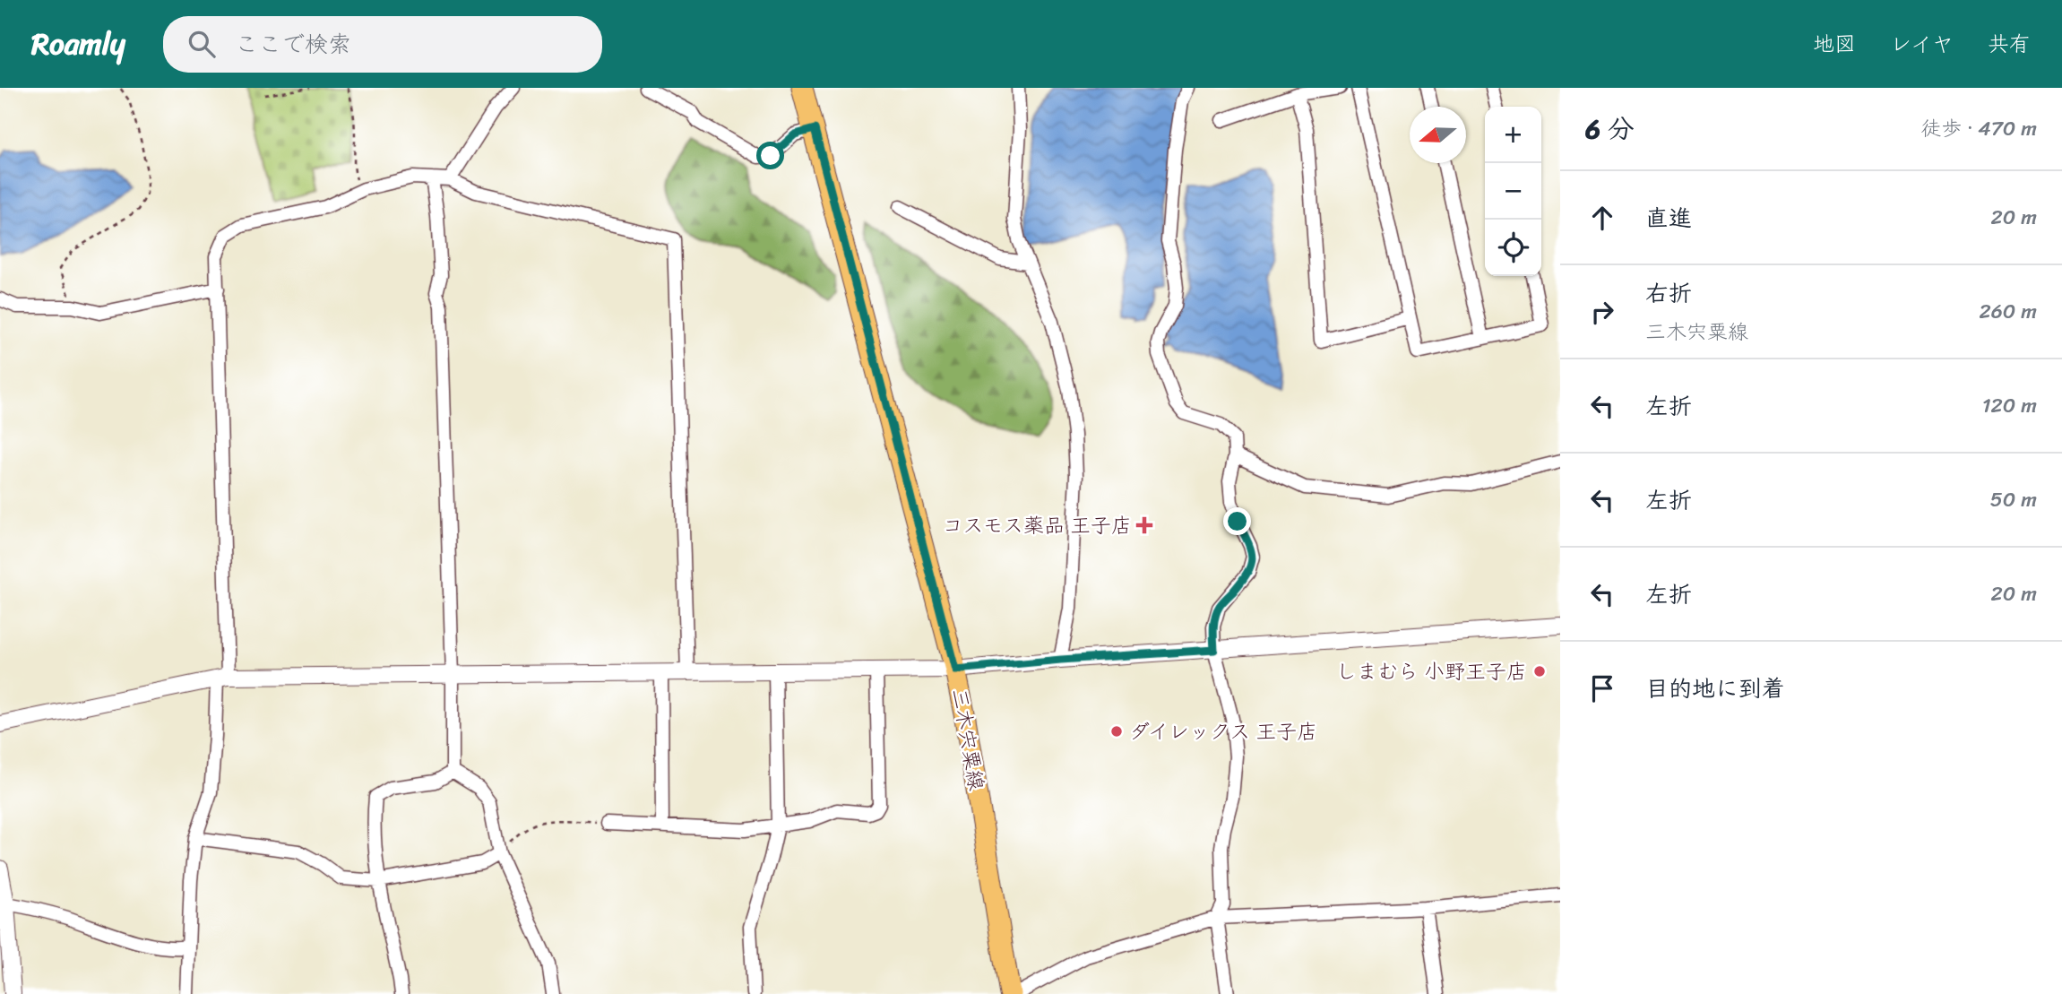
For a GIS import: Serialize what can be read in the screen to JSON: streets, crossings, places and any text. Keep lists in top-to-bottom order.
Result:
{
  "streets": {
    "main road": ["三木宍粟線"]
  },
  "places": {
    "health": ["コスモス薬品 王子店"],
    "other": ["しまむら 小野王子店", "ダイレックス 王子店"]
  },
  "north": "left",
  "page": {
    "header": "Roamly",
    "search": "ここで検索",
    "nav": ["地図", "レイヤ", "共有"],
    "heading": ["6 分", "徒歩 · 470 m"],
    "map_buttons": ["+", "−"],
    "list": [
      ["直進", "20 m"],
      ["右折", "三木宍粟線", "260 m"],
      ["左折", "120 m"],
      ["左折", "50 m"],
      ["左折", "20 m"],
      "目的地に到着"
    ]
  }
}
